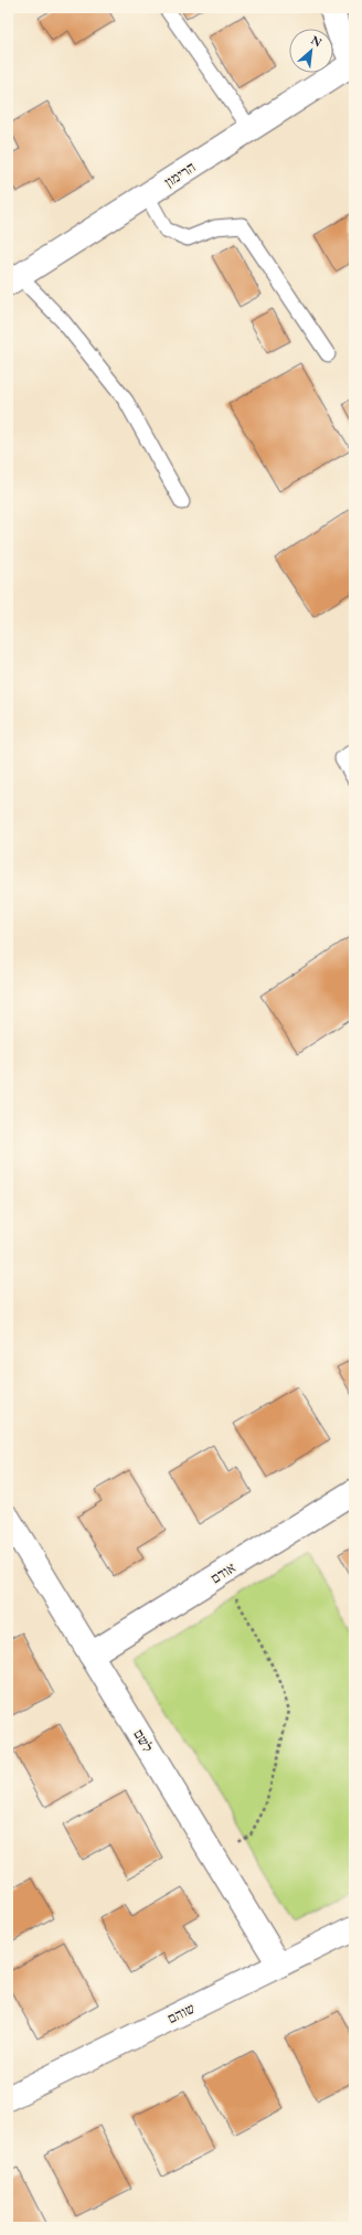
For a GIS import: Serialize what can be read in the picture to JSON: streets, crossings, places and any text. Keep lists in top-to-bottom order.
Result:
{
  "streets": {
    "street": [
      "הרימון",
      "אודם",
      "לשם",
      "שוהם"
    ]
  },
  "crossings": [
    ["אודם", "לשם"],
    ["לשם", "שוהם"]
  ],
  "north": "top right"
}
